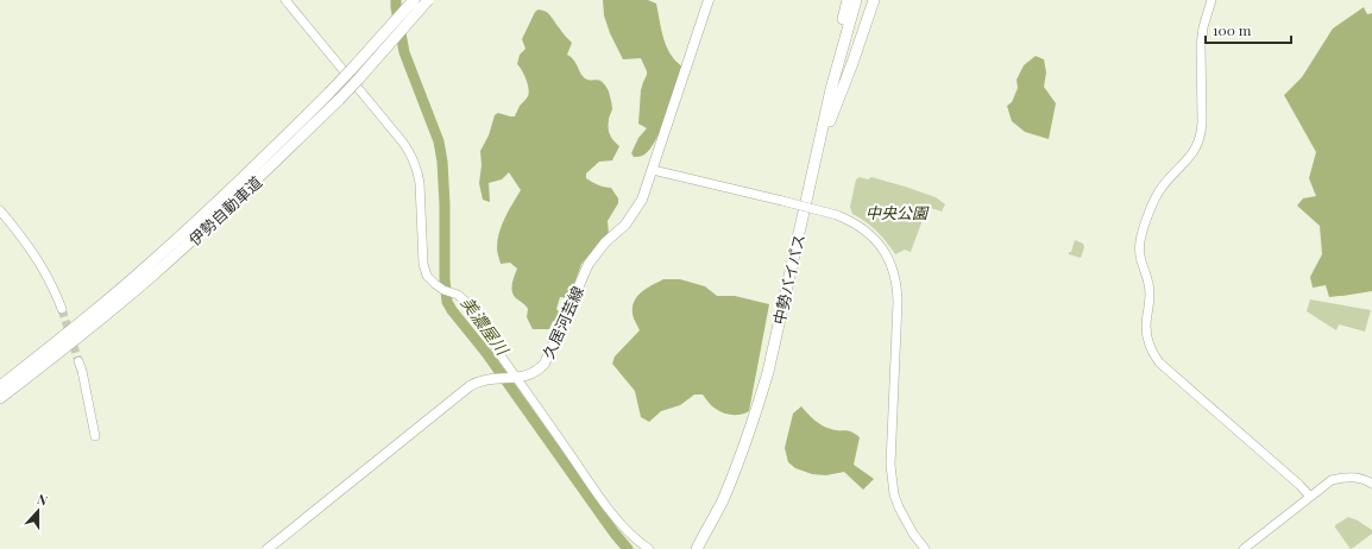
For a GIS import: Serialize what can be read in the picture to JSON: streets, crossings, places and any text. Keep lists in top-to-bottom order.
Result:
{
  "streets": {
    "highway": ["伊勢自動車道", "中勢バイパス"],
    "main road": ["久居河芸線"]
  },
  "water": ["美濃屋川"],
  "parks": ["中央公園"],
  "scale_bar": "100 m",
  "north": "top"
}
